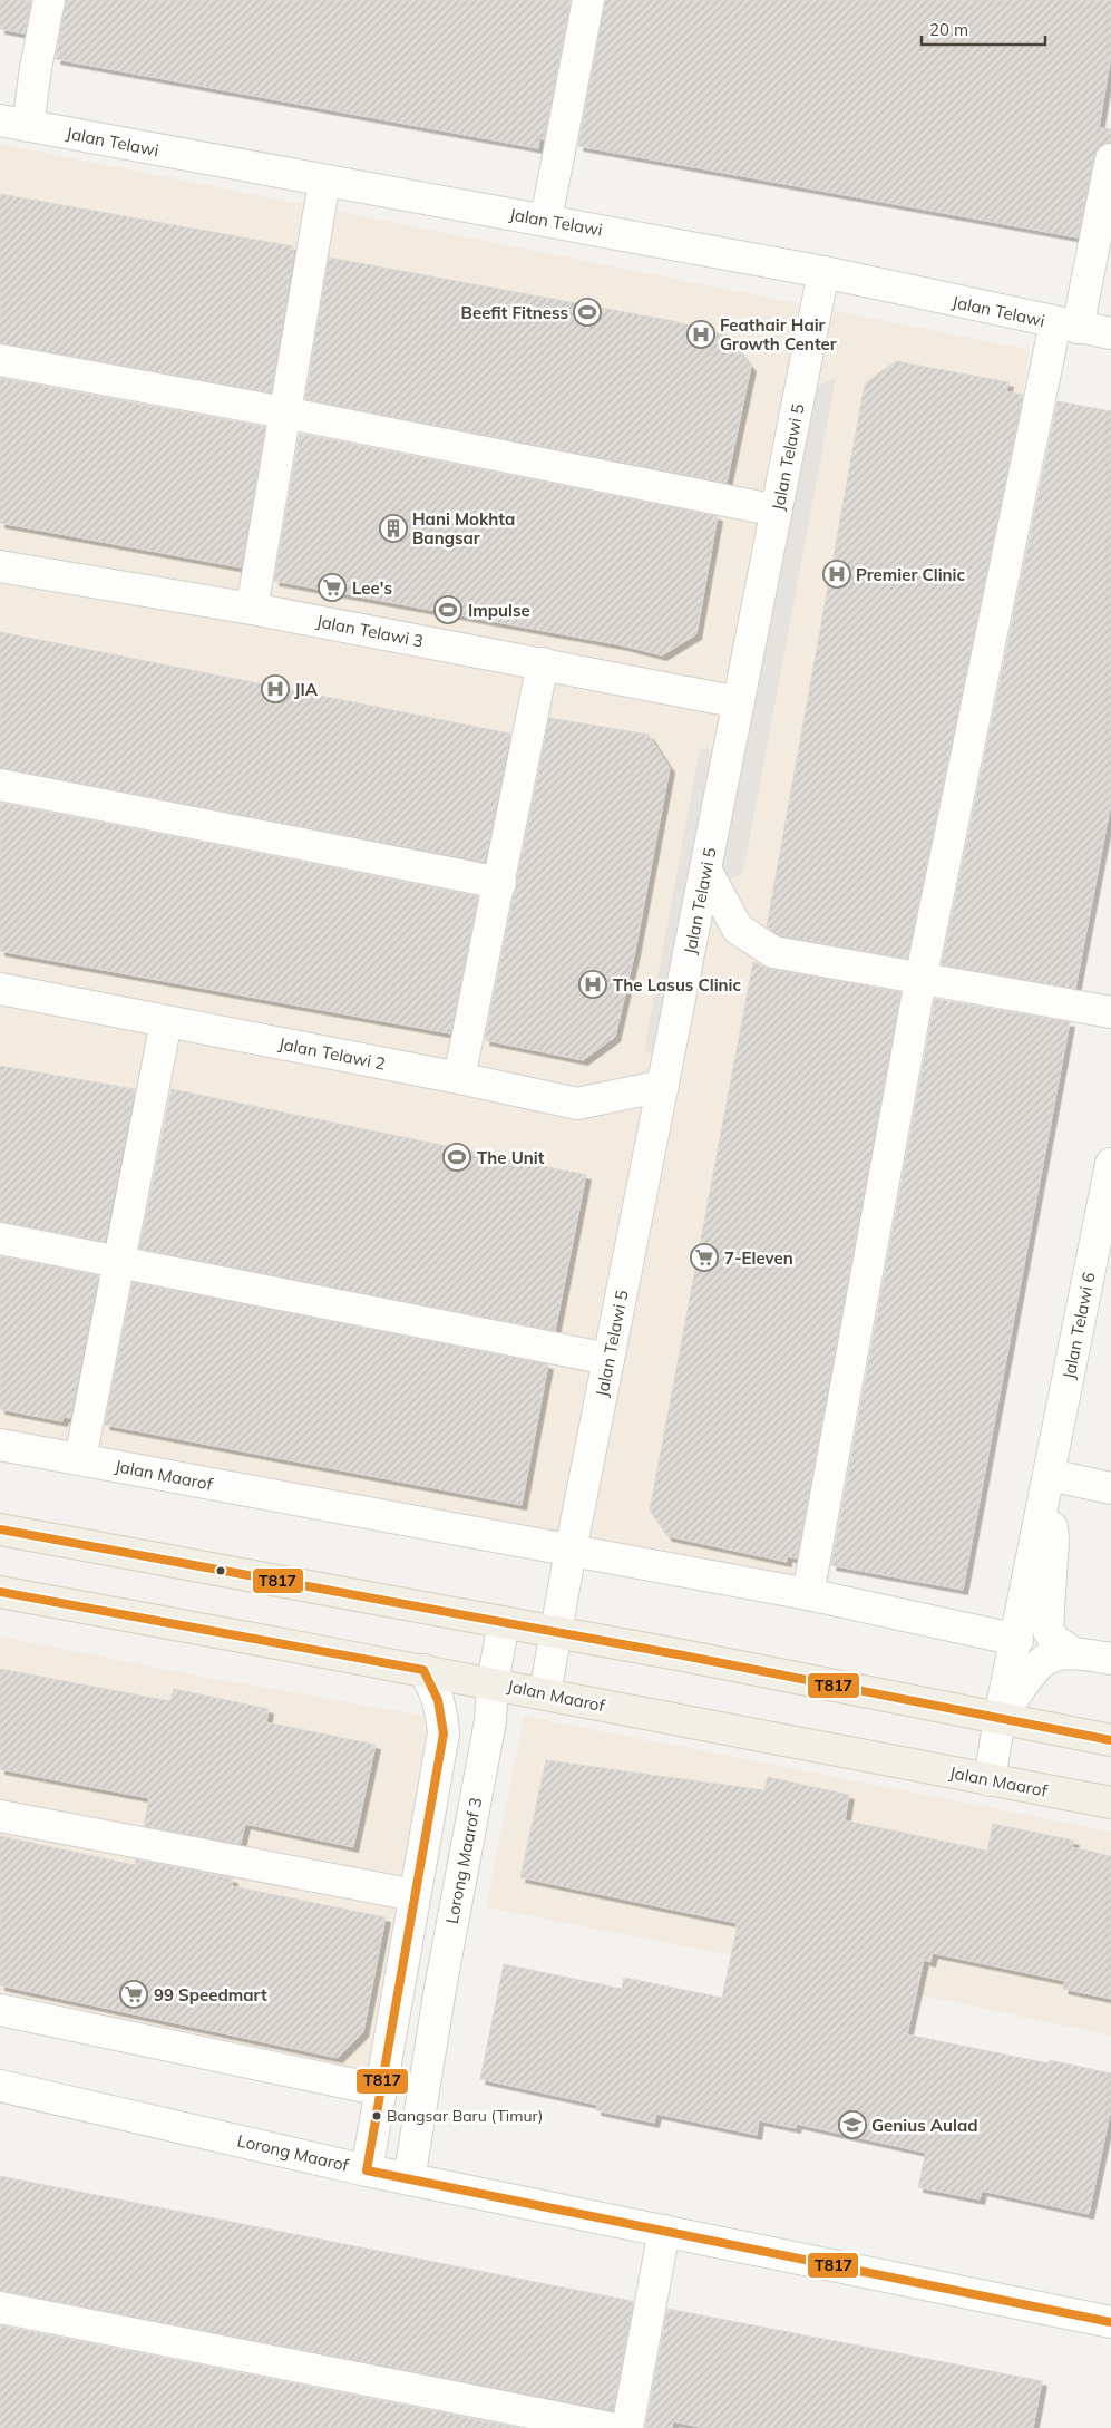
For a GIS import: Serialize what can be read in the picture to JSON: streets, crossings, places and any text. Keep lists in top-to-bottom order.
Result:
{
  "streets": {
    "main road": ["Jalan Maarof"],
    "street": [
      "Jalan Telawi",
      "Jalan Telawi 5",
      "Jalan Telawi 3",
      "Jalan Telawi 2",
      "Jalan Telawi 6",
      "Lorong Maarof 3",
      "Lorong Maarof"
    ]
  },
  "crossings": [
    ["Jalan Telawi", "Jalan Telawi 5"],
    ["Jalan Telawi 5", "Jalan Telawi 3"],
    ["Jalan Telawi 5", "Jalan Telawi 2"],
    ["Jalan Telawi 5", "Jalan Maarof"],
    ["Jalan Telawi 6", "Jalan Maarof"],
    ["Jalan Maarof", "Lorong Maarof 3"],
    ["Lorong Maarof 3", "Lorong Maarof"]
  ],
  "places": {
    "sports": ["Beefit Fitness", "Impulse", "The Unit"],
    "hospital": [
      "Feathair Hair Growth Center",
      "Premier Clinic",
      "JIA",
      "The Lasus Clinic"
    ],
    "building": ["Hani Mokhta Bangsar"],
    "supermarket": ["Lee's", "7-Eleven", "99 Speedmart"],
    "other": ["Bangsar Baru (Timur)"],
    "school or university": ["Genius Aulad"]
  },
  "lines": ["transit line T817"],
  "scale_bar": "20 m"
}
